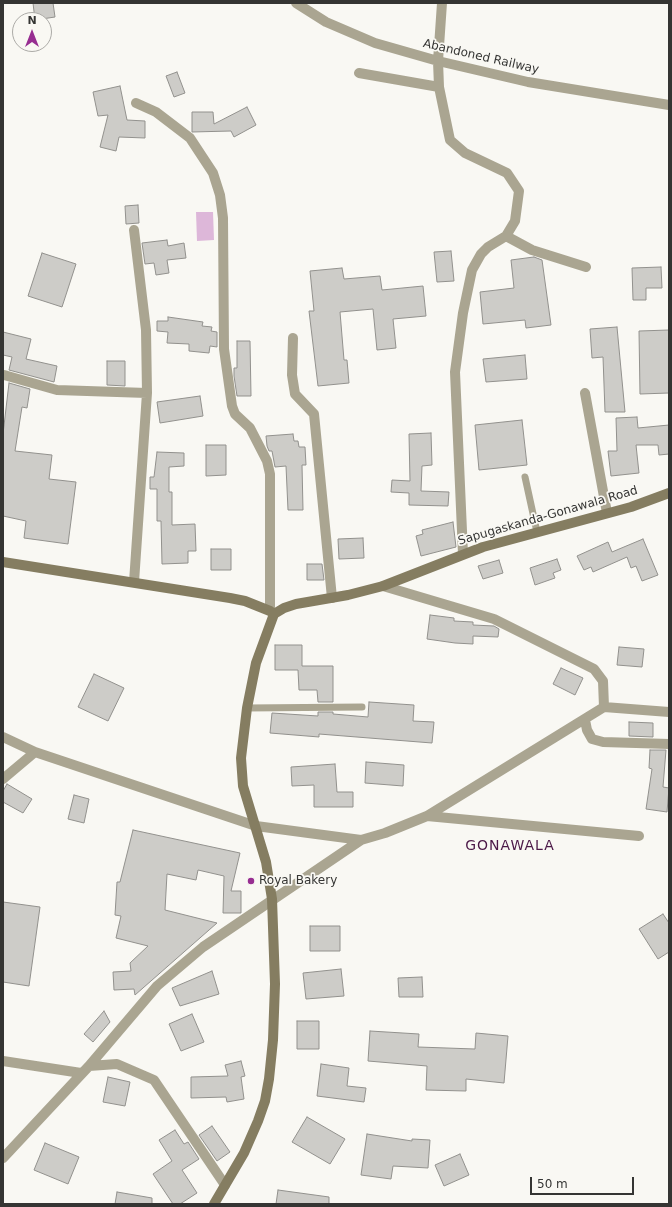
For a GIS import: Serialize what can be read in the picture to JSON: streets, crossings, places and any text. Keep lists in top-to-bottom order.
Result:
{
  "streets": {
    "street": ["Abandoned Railway", "Sapugaskanda-Gonawala Road"]
  },
  "districts": ["GONAWALA"],
  "places": ["Royal Bakery"],
  "scale_bar": "50 m",
  "north": "top"
}
